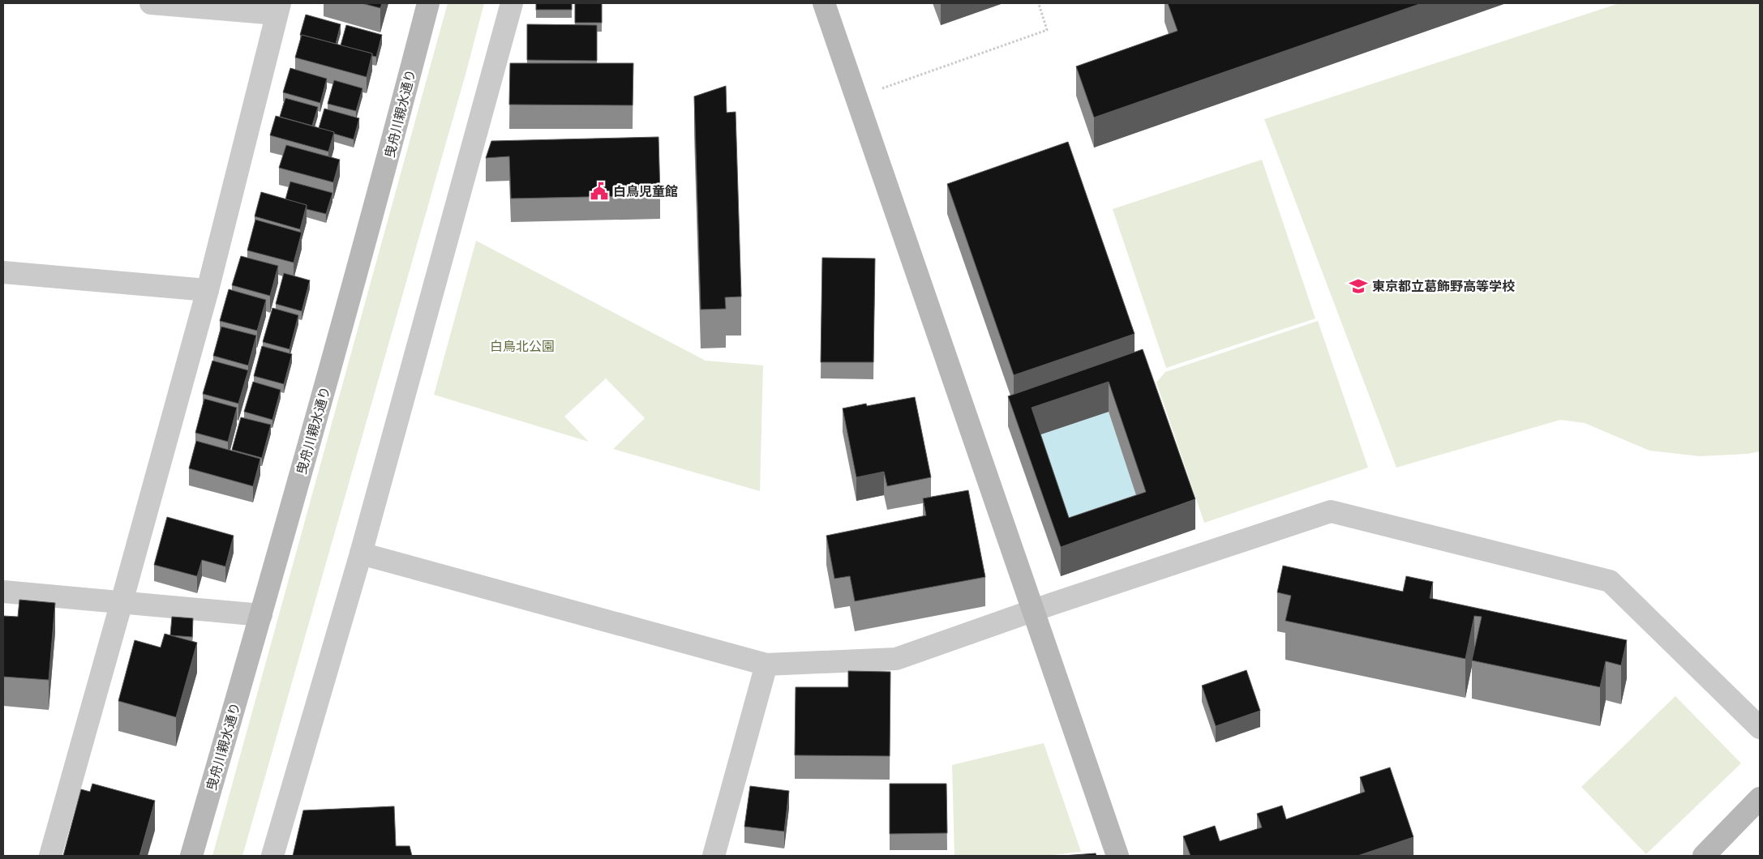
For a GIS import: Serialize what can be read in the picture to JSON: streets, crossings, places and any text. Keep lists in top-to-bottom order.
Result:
{
  "streets": {
    "street": ["曳舟川親水通り"]
  },
  "parks": ["白鳥北公園"],
  "places": {
    "public building": ["白鳥児童館"],
    "school or university": ["東京都立葛飾野高等学校"]
  }
}
